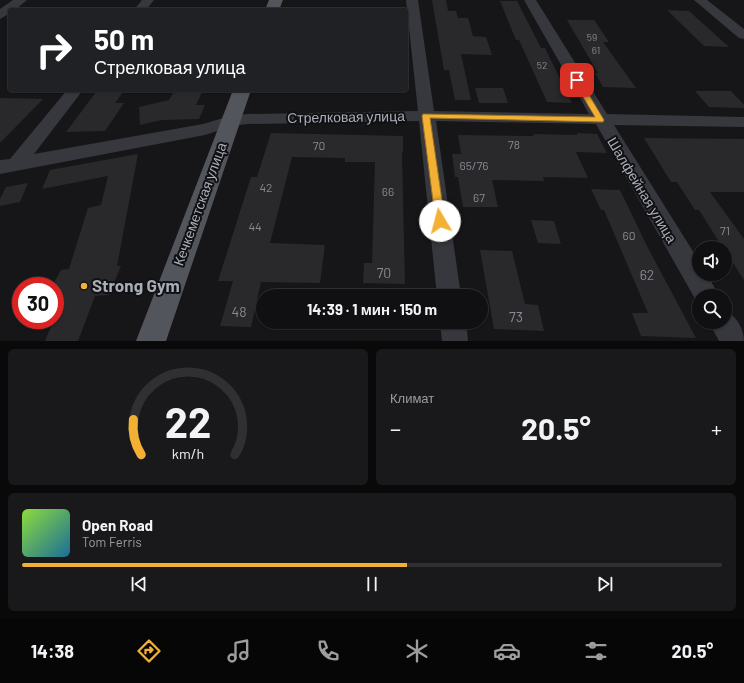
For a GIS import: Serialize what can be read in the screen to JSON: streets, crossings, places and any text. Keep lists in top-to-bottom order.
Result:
{
  "streets": {
    "main road": ["Кечкеметская улица"],
    "street": ["Стрелковая улица", "Шалфейная улица"]
  },
  "crossings": [
    ["Стрелковая улица", "Шалфейная улица"],
    ["Стрелковая улица", "Кечкеметская улица"]
  ],
  "places": ["Strong Gym"],
  "house_numbers": [
    "59",
    "61",
    "52",
    "78",
    "70",
    "65/76",
    "42",
    "66",
    "67",
    "44",
    "71",
    "60",
    "70",
    "62",
    "48",
    "73"
  ],
  "page": {
    "turn": ["50 m", "Стрелковая улица"],
    "limit": "30",
    "trip": "14:39 · 1 мин · 150 m",
    "tile": "Климат",
    "heat": ["−", "20.5°", "+"],
    "song": ["Open Road", "Tom Ferris"],
    "tabs": ["14:38", "20.5°"],
    "gauge": ["22", "km/h"]
  }
}
